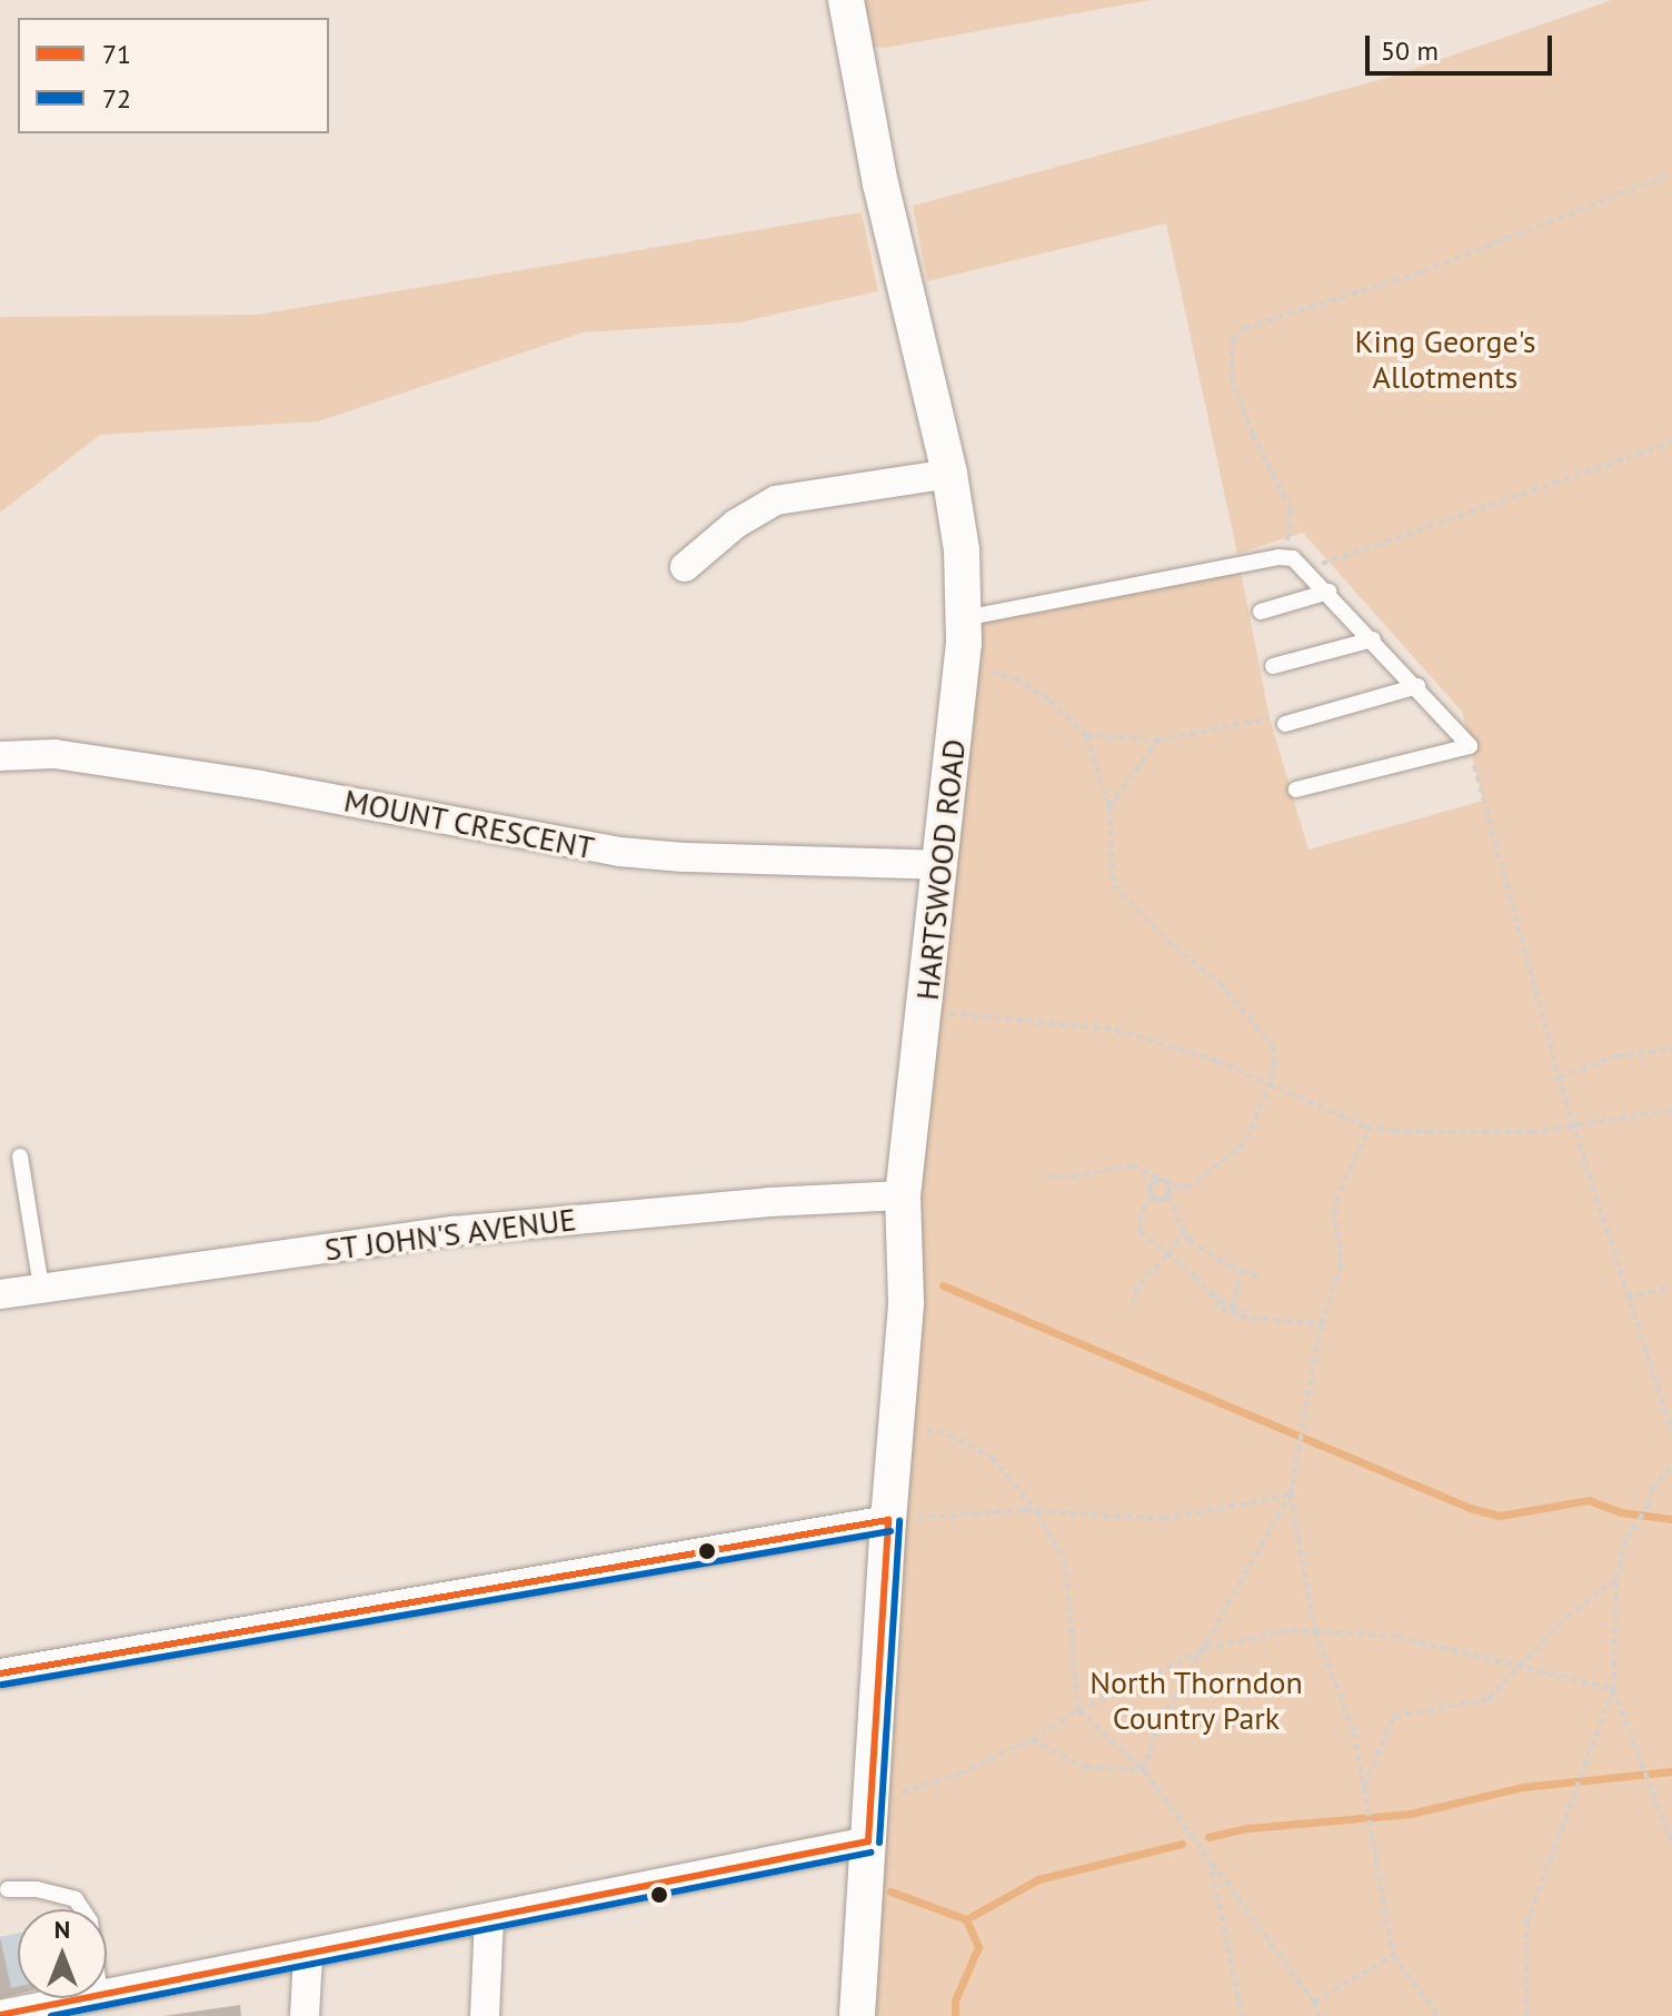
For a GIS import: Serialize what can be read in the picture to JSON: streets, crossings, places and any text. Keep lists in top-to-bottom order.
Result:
{
  "streets": {
    "street": ["MOUNT CRESCENT", "HARTSWOOD ROAD", "ST JOHN'S AVENUE"]
  },
  "crossings": [
    ["MOUNT CRESCENT", "HARTSWOOD ROAD"],
    ["HARTSWOOD ROAD", "ST JOHN'S AVENUE"]
  ],
  "parks": ["King George's Allotments", "North Thorndon Country Park"],
  "lines": ["transit line 71", "transit line 72"],
  "legend": ["71", "72"],
  "scale_bar": "50 m",
  "north": "top"
}
